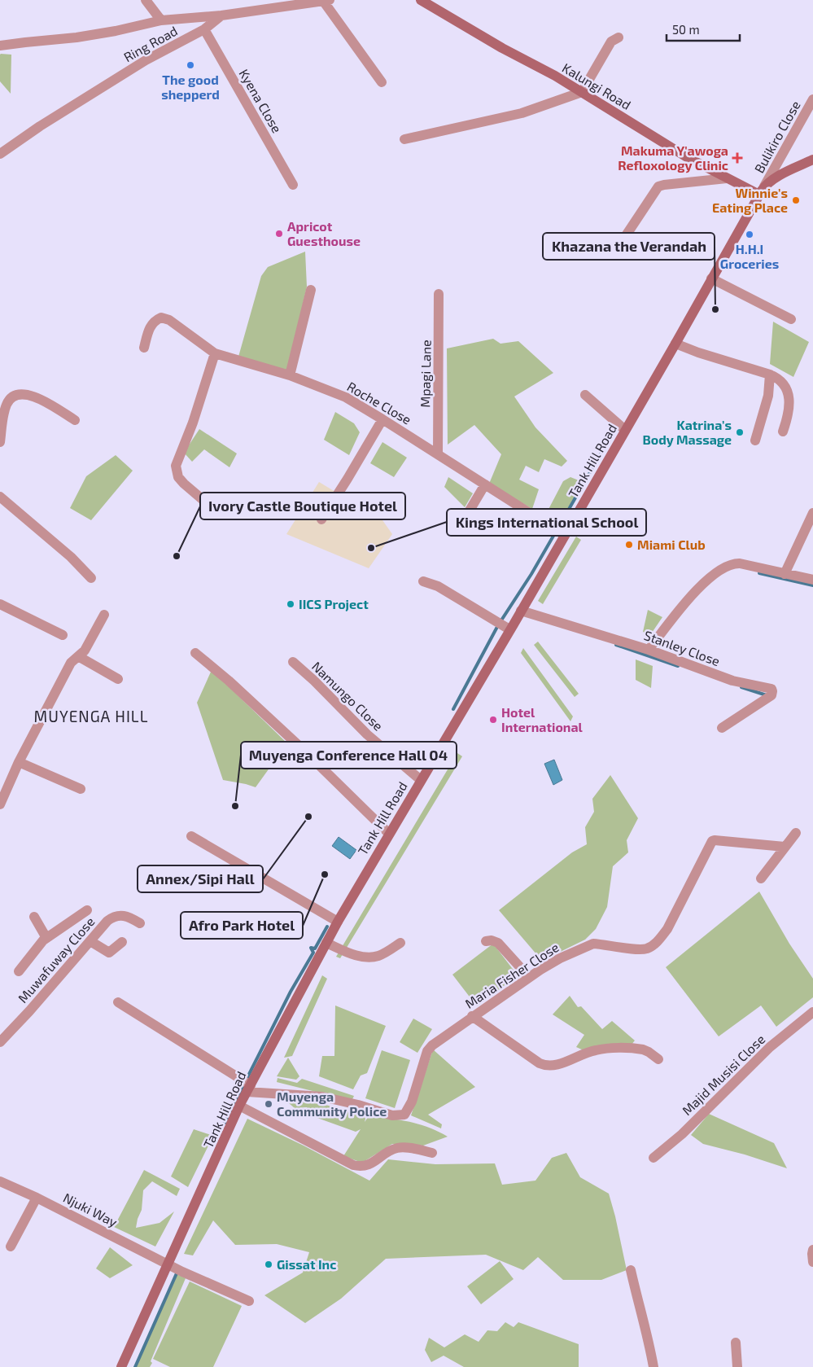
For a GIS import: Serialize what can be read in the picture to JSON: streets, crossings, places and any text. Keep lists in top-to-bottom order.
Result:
{
  "streets": {
    "street": [
      "Ring Road",
      "Kalungi Road",
      "Kyena Close",
      "Bulikiro Close",
      "Mpagi Lane",
      "Roche Close",
      "Tank Hill Road",
      "Stanley Close",
      "Namungo Close",
      "Muwafuway Close",
      "Maria Fisher Close",
      "Majid Musisi Close",
      "Njuki Way"
    ]
  },
  "crossings": [
    ["Ring Road", "Kyena Close"],
    ["Kalungi Road", "Bulikiro Close"],
    ["Kalungi Road", "Tank Hill Road"],
    ["Bulikiro Close", "Tank Hill Road"],
    ["Mpagi Lane", "Roche Close"],
    ["Roche Close", "Tank Hill Road"],
    ["Tank Hill Road", "Stanley Close"],
    ["Tank Hill Road", "Namungo Close"],
    ["Tank Hill Road", "Maria Fisher Close"],
    ["Tank Hill Road", "Njuki Way"]
  ],
  "districts": ["MUYENGA HILL"],
  "places": {
    "other": [
      "The good shepperd",
      "Winnie's Eating Place",
      "Apricot Guesthouse",
      "H.H.I Groceries",
      "Khazana the Verandah",
      "Katrina's Body Massage",
      "Miami Club",
      "Kings International School",
      "Ivory Castle Boutique Hotel",
      "IICS Project",
      "Hotel International",
      "Muyenga Conference Hall 04",
      "Annex/Sipi Hall",
      "Afro Park Hotel",
      "Muyenga Community Police",
      "Gissat Inc"
    ],
    "health": ["Makuma Y'awoga Refloxology Clinic"]
  },
  "scale_bar": "50 m"
}
